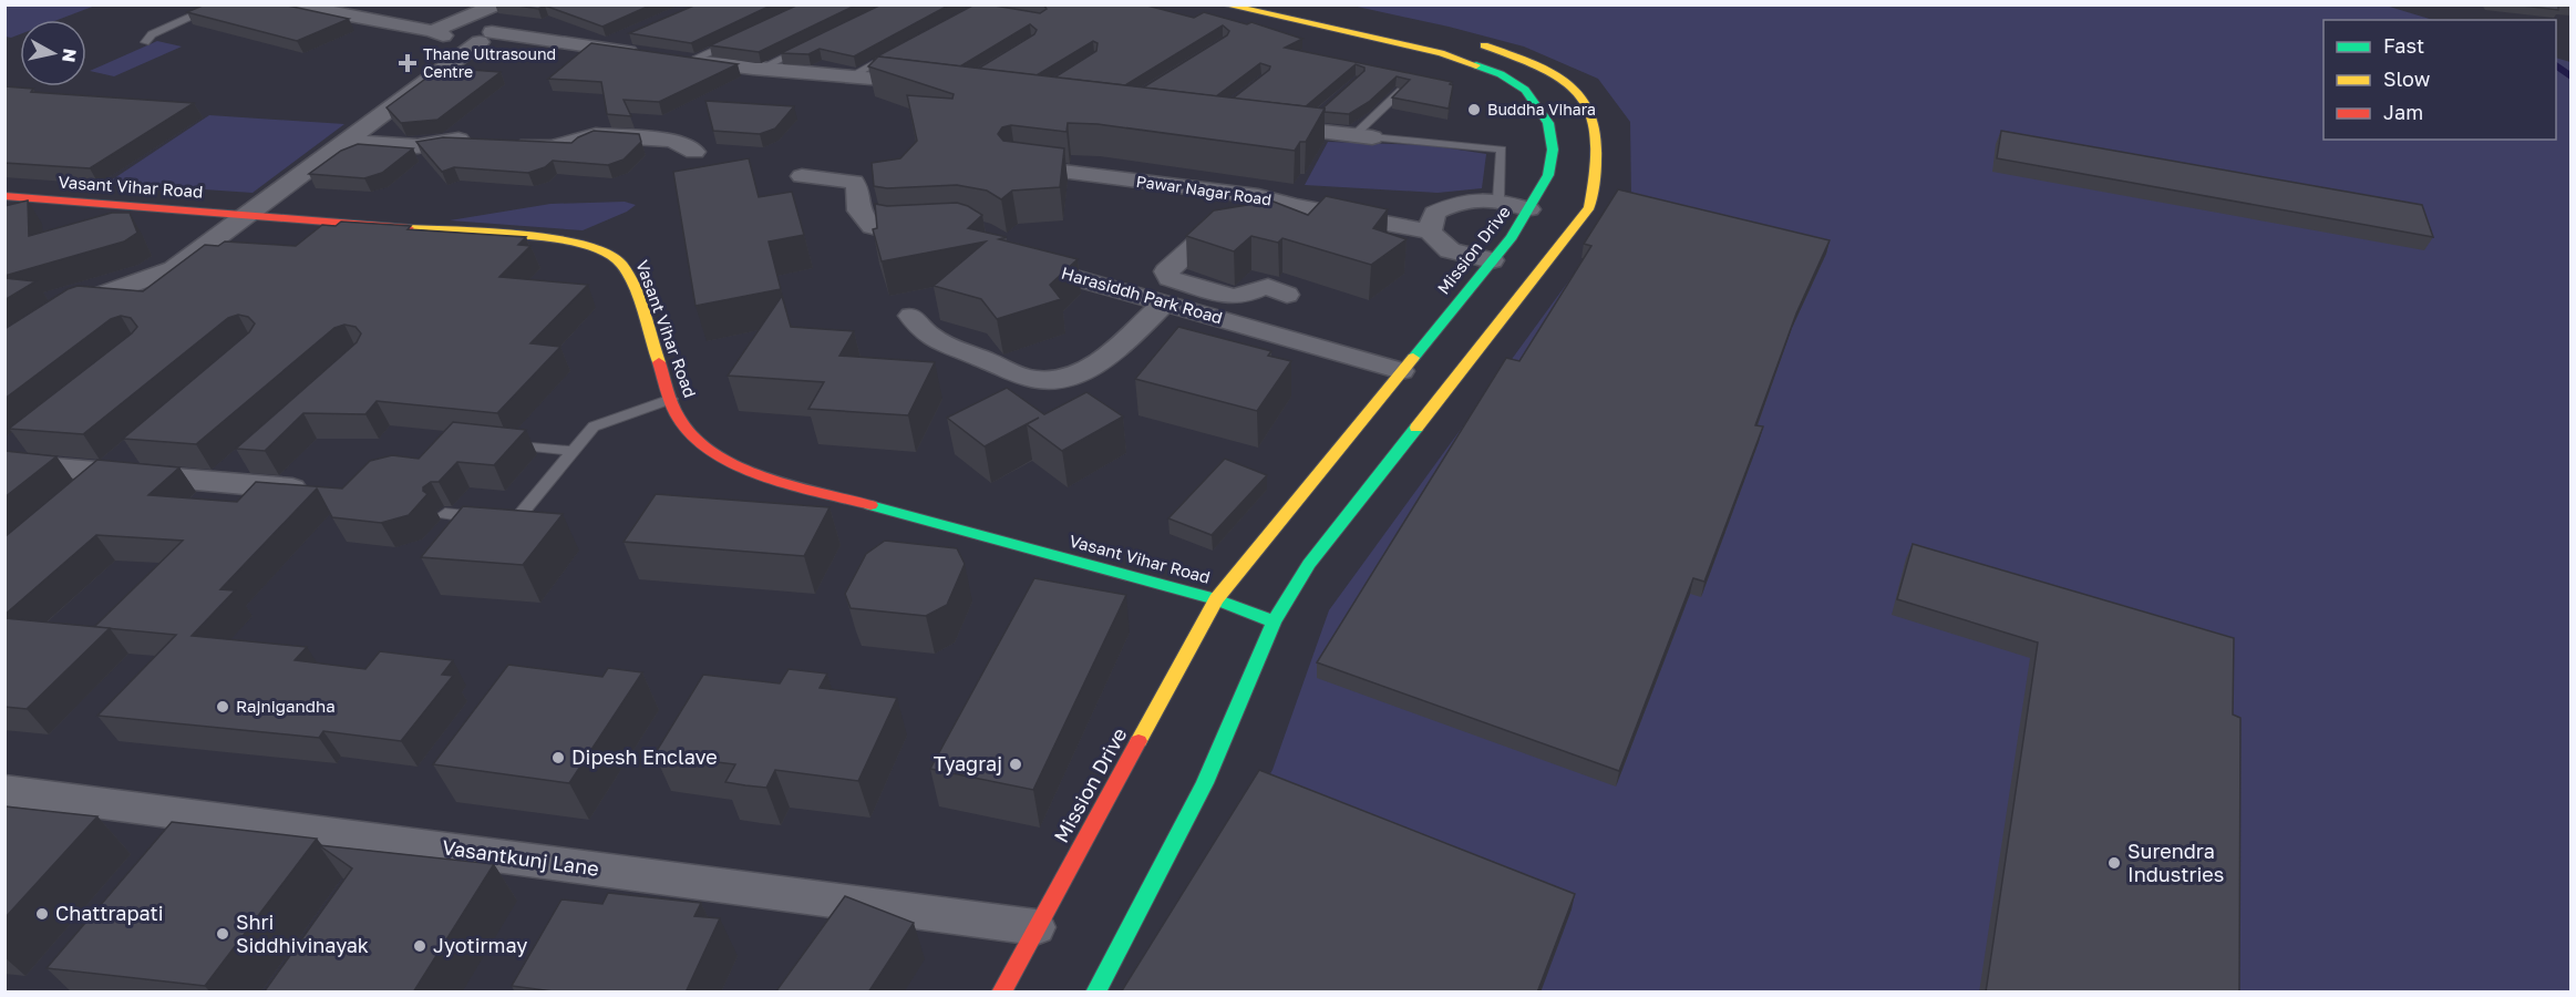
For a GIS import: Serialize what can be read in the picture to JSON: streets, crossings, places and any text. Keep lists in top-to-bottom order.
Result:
{
  "streets": {
    "street": [
      "Vasant Vihar Road",
      "Pawar Nagar Road",
      "Mission Drive",
      "Harasiddh Park Road",
      "Vasantkunj Lane"
    ]
  },
  "crossings": [
    ["Vasant Vihar Road", "Mission Drive"],
    ["Pawar Nagar Road", "Mission Drive"],
    ["Mission Drive", "Harasiddh Park Road"],
    ["Mission Drive", "Vasantkunj Lane"]
  ],
  "places": {
    "health": ["Thane Ultrasound Centre"],
    "other": [
      "Buddha Vihara",
      "Rajnigandha",
      "Dipesh Enclave",
      "Tyagraj",
      "Surendra Industries",
      "Chattrapati",
      "Shri Siddhivinayak",
      "Jyotirmay"
    ]
  },
  "legend": ["Fast", "Slow", "Jam"],
  "north": "right"
}
